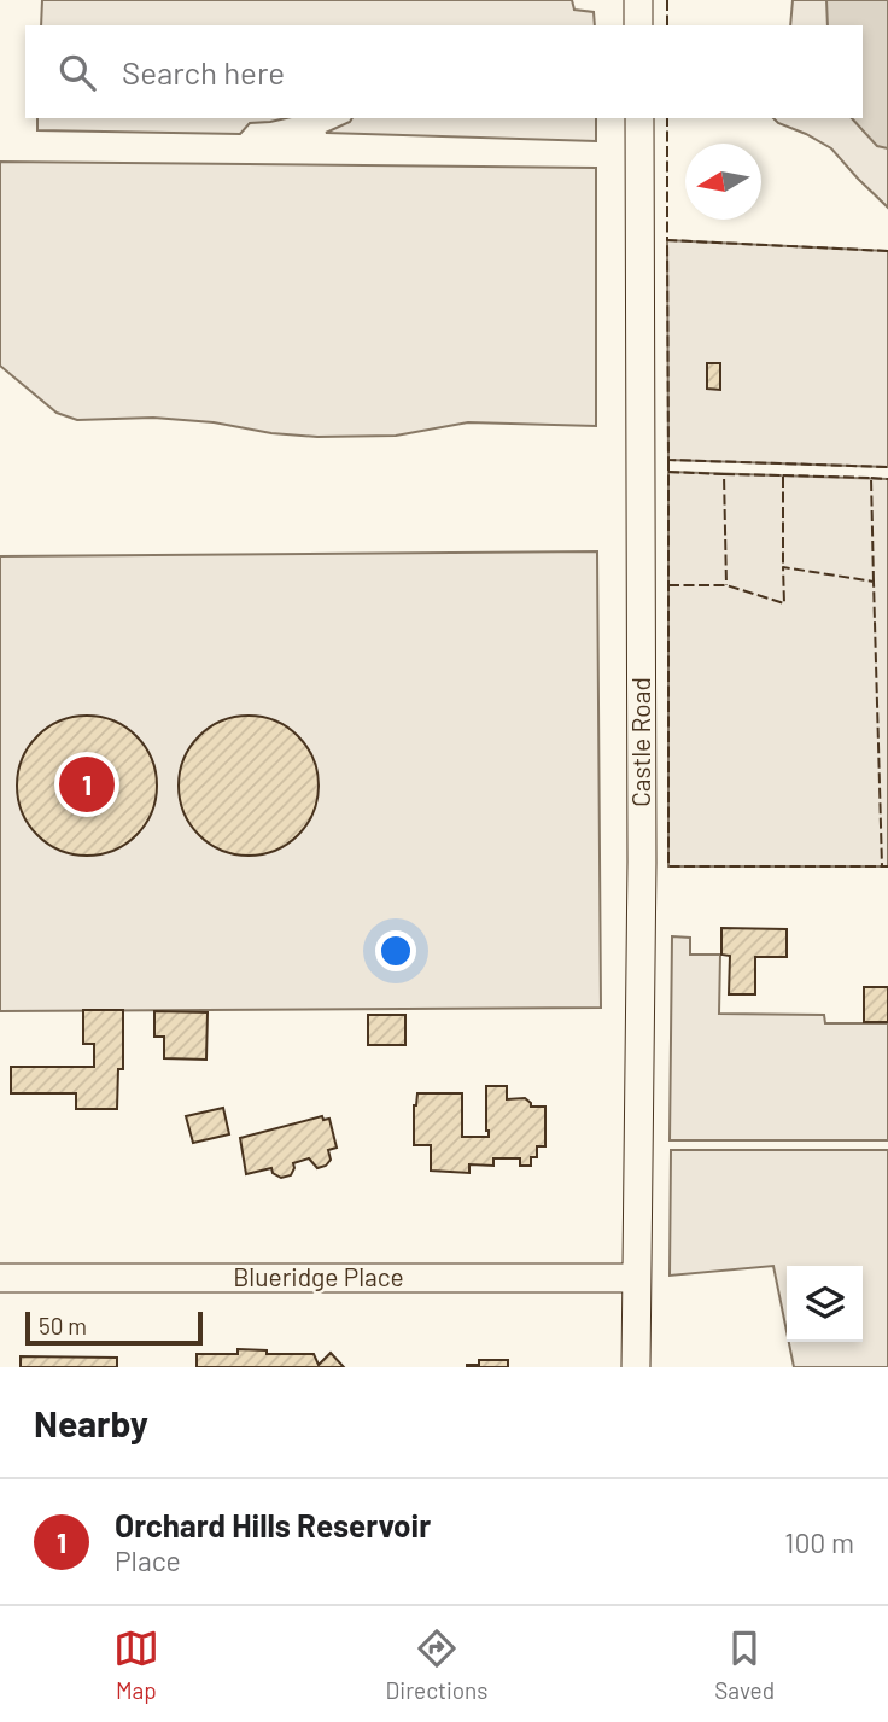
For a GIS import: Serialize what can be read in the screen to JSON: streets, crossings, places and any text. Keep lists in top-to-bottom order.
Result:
{
  "streets": {
    "street": ["Castle Road", "Blueridge Place"]
  },
  "crossings": [
    ["Castle Road", "Blueridge Place"]
  ],
  "scale_bar": "50 m",
  "north": "left",
  "page": {
    "search": "Search here",
    "pins": "1",
    "scale": "50 m",
    "heading": "Nearby",
    "list": [
      {
        "mark": "1",
        "name": "Orchard Hills Reservoir",
        "note": "Place",
        "value": "100 m"
      }
    ],
    "nav": ["Map", "Directions", "Saved"]
  }
}
